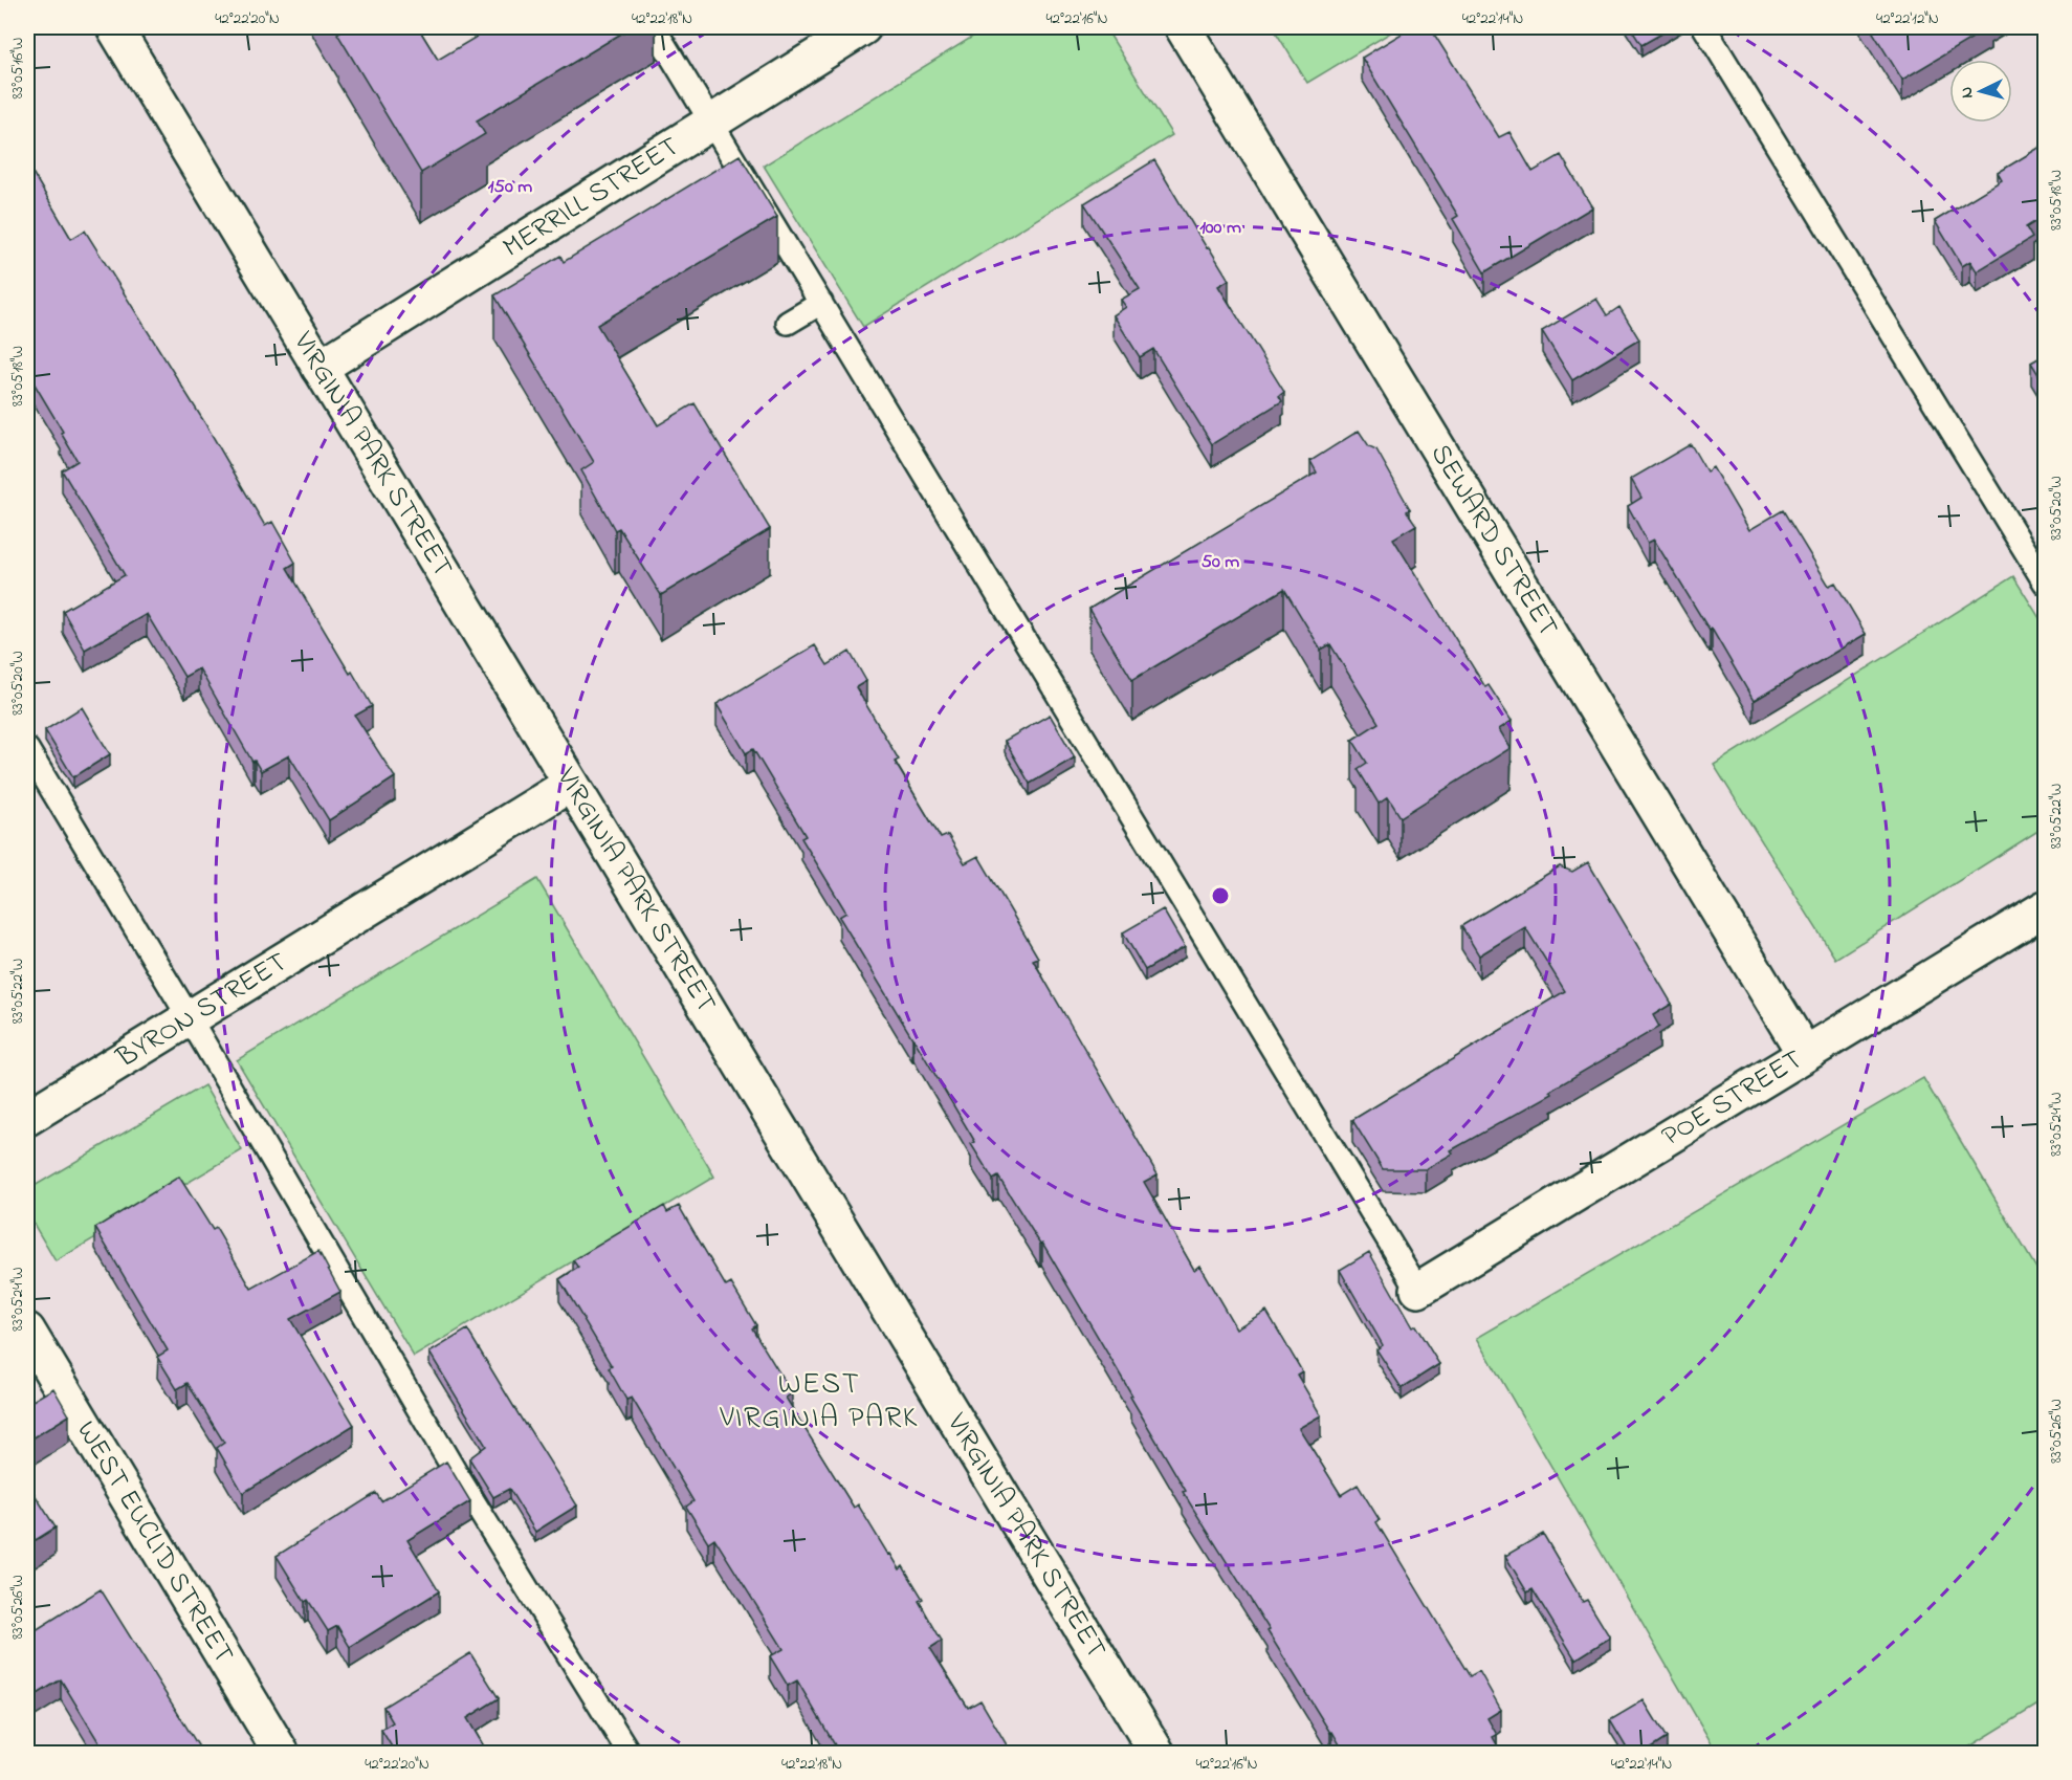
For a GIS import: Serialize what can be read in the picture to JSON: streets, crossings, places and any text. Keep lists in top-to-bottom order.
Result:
{
  "streets": {
    "street": [
      "MERRILL STREET",
      "VIRGINIA PARK STREET",
      "SEWARD STREET",
      "BYRON STREET",
      "POE STREET",
      "WEST EUCLID STREET"
    ]
  },
  "crossings": [
    ["MERRILL STREET", "VIRGINIA PARK STREET"],
    ["VIRGINIA PARK STREET", "BYRON STREET"],
    ["SEWARD STREET", "POE STREET"]
  ],
  "districts": ["WEST VIRGINIA PARK"],
  "north": "left",
  "coordinates": [
    "42°22'20\"N",
    "42°22'18\"N",
    "42°22'16\"N",
    "42°22'14\"N",
    "42°22'12\"N",
    "83°05'16\"W",
    "83°05'18\"W",
    "83°05'20\"W",
    "83°05'22\"W",
    "83°05'24\"W",
    "83°05'26\"W"
  ],
  "rings": ["150 m", "100 m", "50 m"]
}
